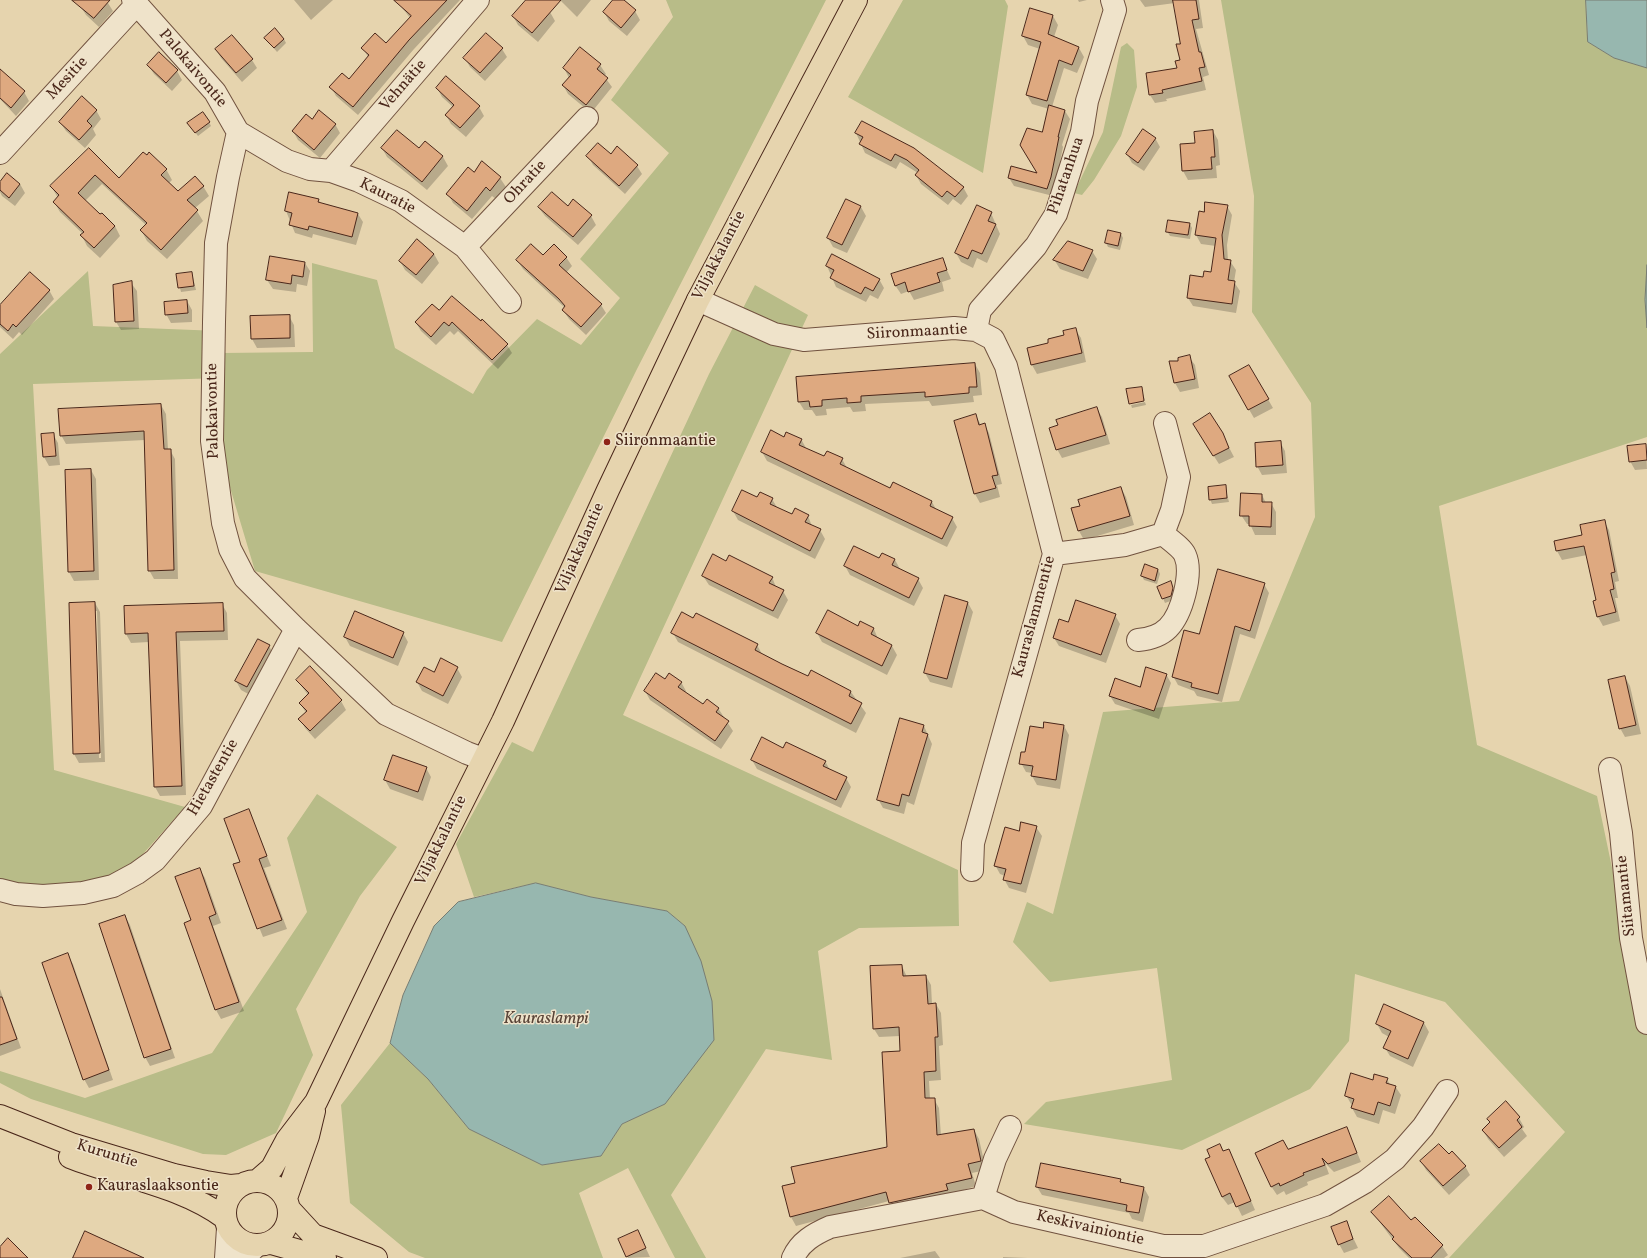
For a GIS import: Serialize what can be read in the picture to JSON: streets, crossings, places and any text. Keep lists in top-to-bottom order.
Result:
{
  "streets": {
    "main road": ["Viljakkalantie", "Kuruntie"],
    "street": [
      "Palokaivontie",
      "Mesitie",
      "Vehnätie",
      "Pihatanhua",
      "Ohratie",
      "Kauratie",
      "Siironmaantie",
      "Kauraslammentie",
      "Hietastentie",
      "Siitamantie",
      "Keskivainiontie"
    ]
  },
  "crossings": [
    ["Palokaivontie", "Mesitie"],
    ["Palokaivontie", "Kauratie"],
    ["Palokaivontie", "Viljakkalantie"],
    ["Palokaivontie", "Hietastentie"],
    ["Vehnätie", "Kauratie"],
    ["Pihatanhua", "Siironmaantie"],
    ["Pihatanhua", "Kauraslammentie"],
    ["Ohratie", "Kauratie"],
    ["Viljakkalantie", "Siironmaantie"],
    ["Viljakkalantie", "Kuruntie"],
    ["Siironmaantie", "Kauraslammentie"]
  ],
  "water": ["Kauraslampi"],
  "places": ["Siironmaantie", "Kauraslaaksontie"]
}
